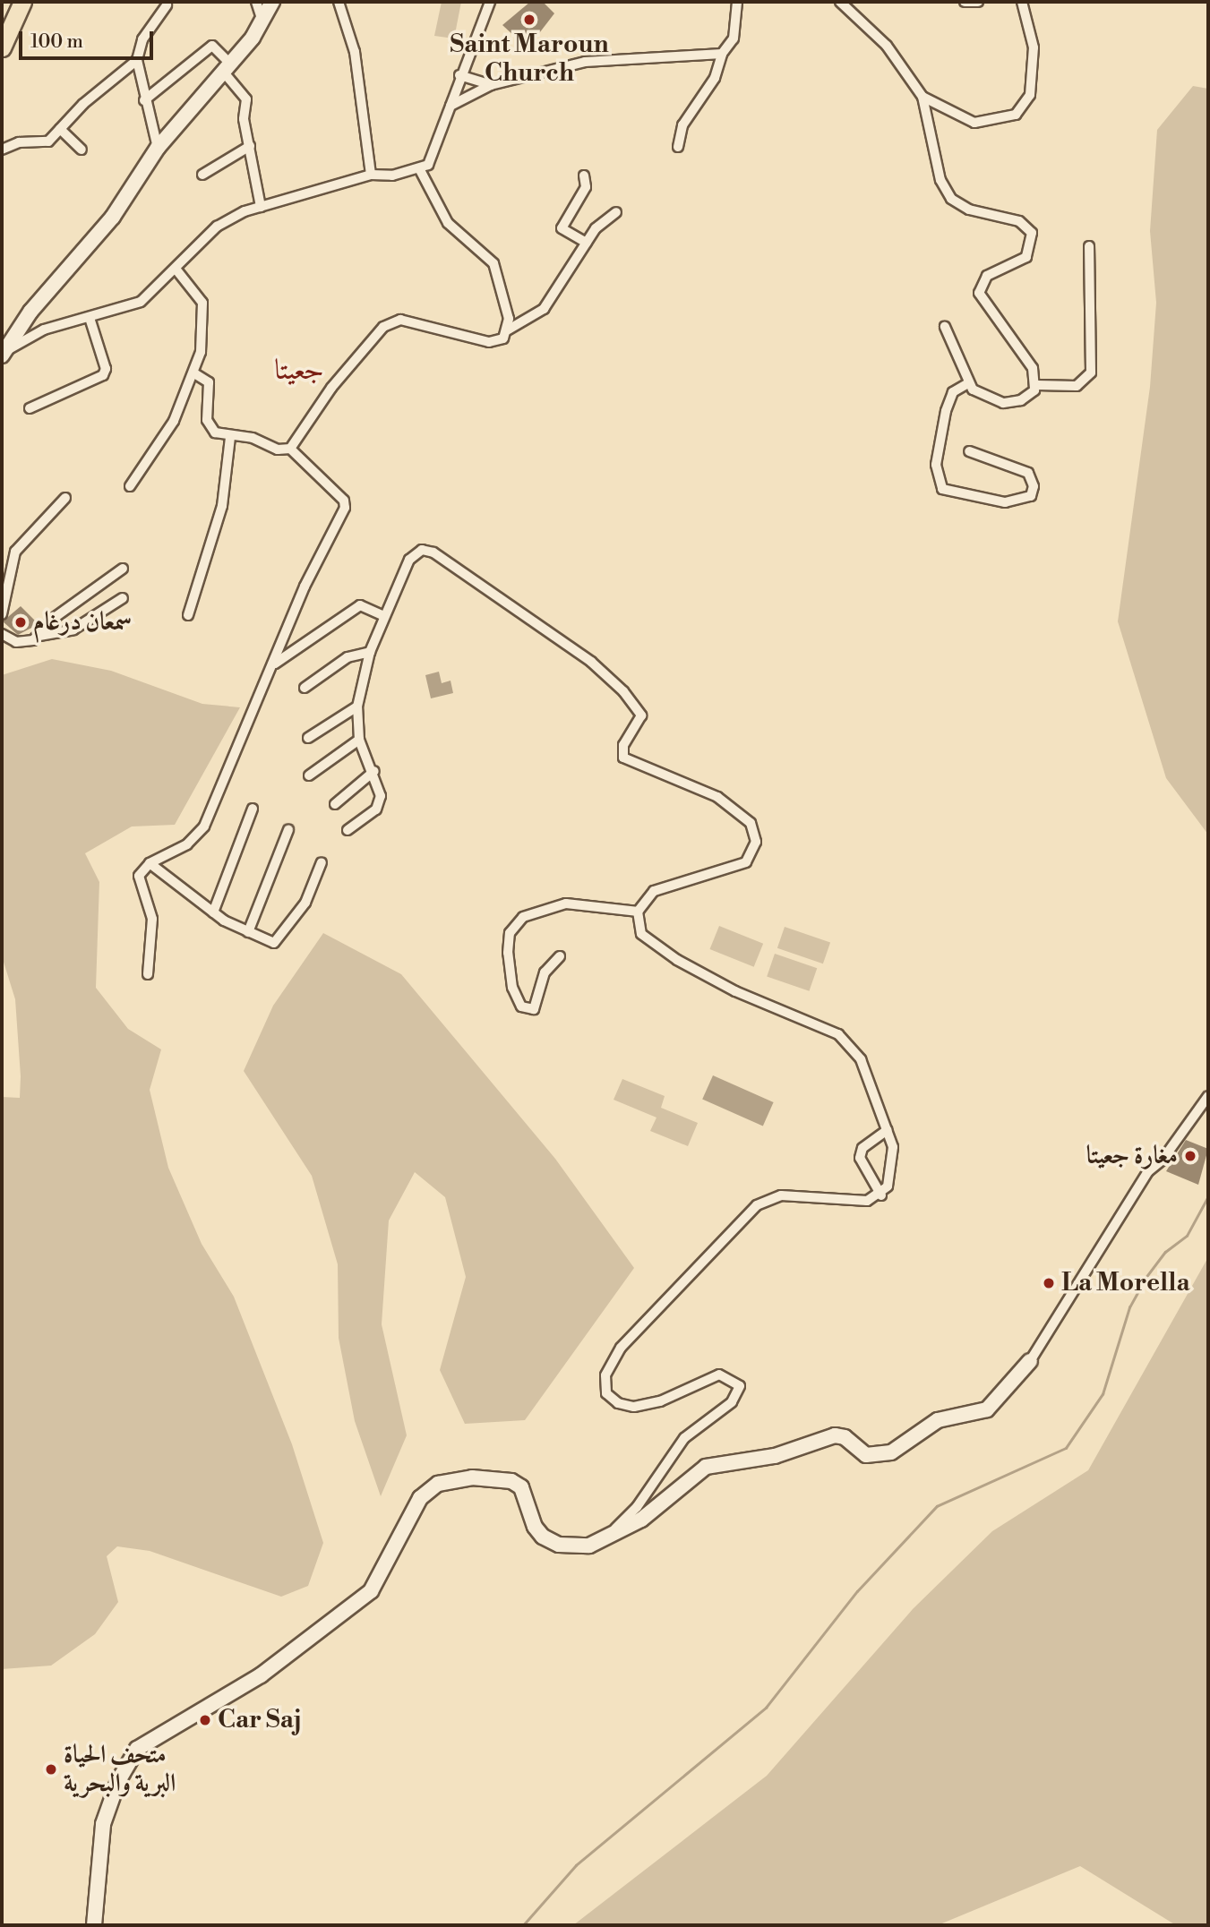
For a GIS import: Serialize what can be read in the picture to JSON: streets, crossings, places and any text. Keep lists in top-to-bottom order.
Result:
{
  "districts": ["جعيتا"],
  "places": [
    "Saint Maroun Church",
    "سمعان درغام",
    "مغارة جعيتا",
    "La Morella",
    "Car Saj",
    "متحف الحياة البرية والبحرية"
  ],
  "scale_bar": "100 m"
}
